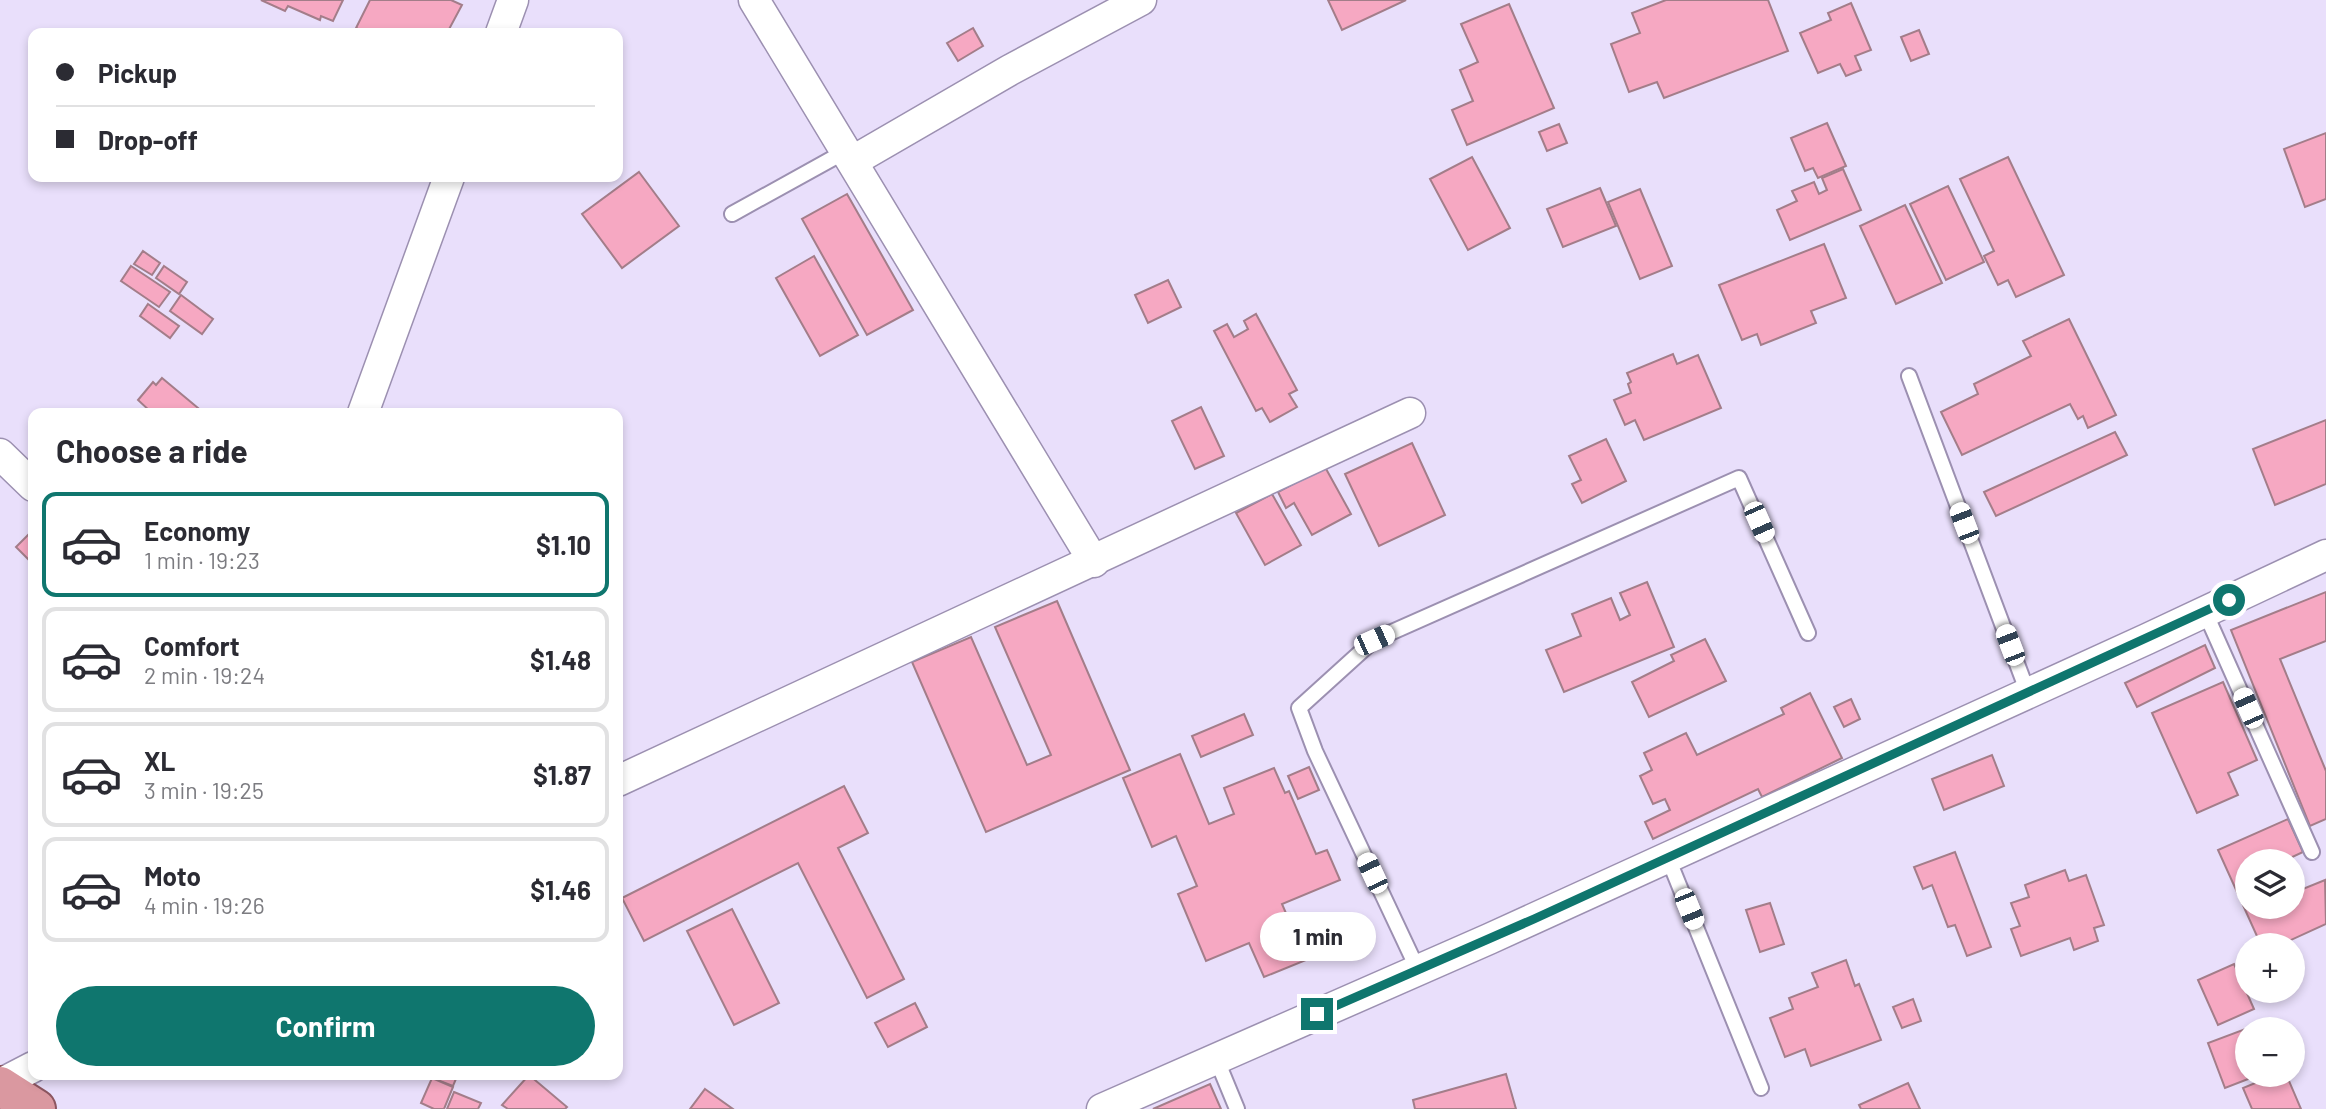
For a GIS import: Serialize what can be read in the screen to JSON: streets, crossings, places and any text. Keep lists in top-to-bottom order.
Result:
{
  "page": {
    "banner": ["Pickup", "Drop-off"],
    "heading": "Choose a ride",
    "list": [
      {
        "name": "Economy",
        "note": "1 min · 19:23",
        "value": "$1.10"
      },
      {
        "name": "Comfort",
        "note": "2 min · 19:24",
        "value": "$1.48"
      },
      {
        "name": "XL",
        "note": "3 min · 19:25",
        "value": "$1.87"
      },
      {
        "name": "Moto",
        "note": "4 min · 19:26",
        "value": "$1.46"
      }
    ],
    "map_buttons": ["+", "−"],
    "bubble": "1 min",
    "buttons": "Confirm"
  }
}
